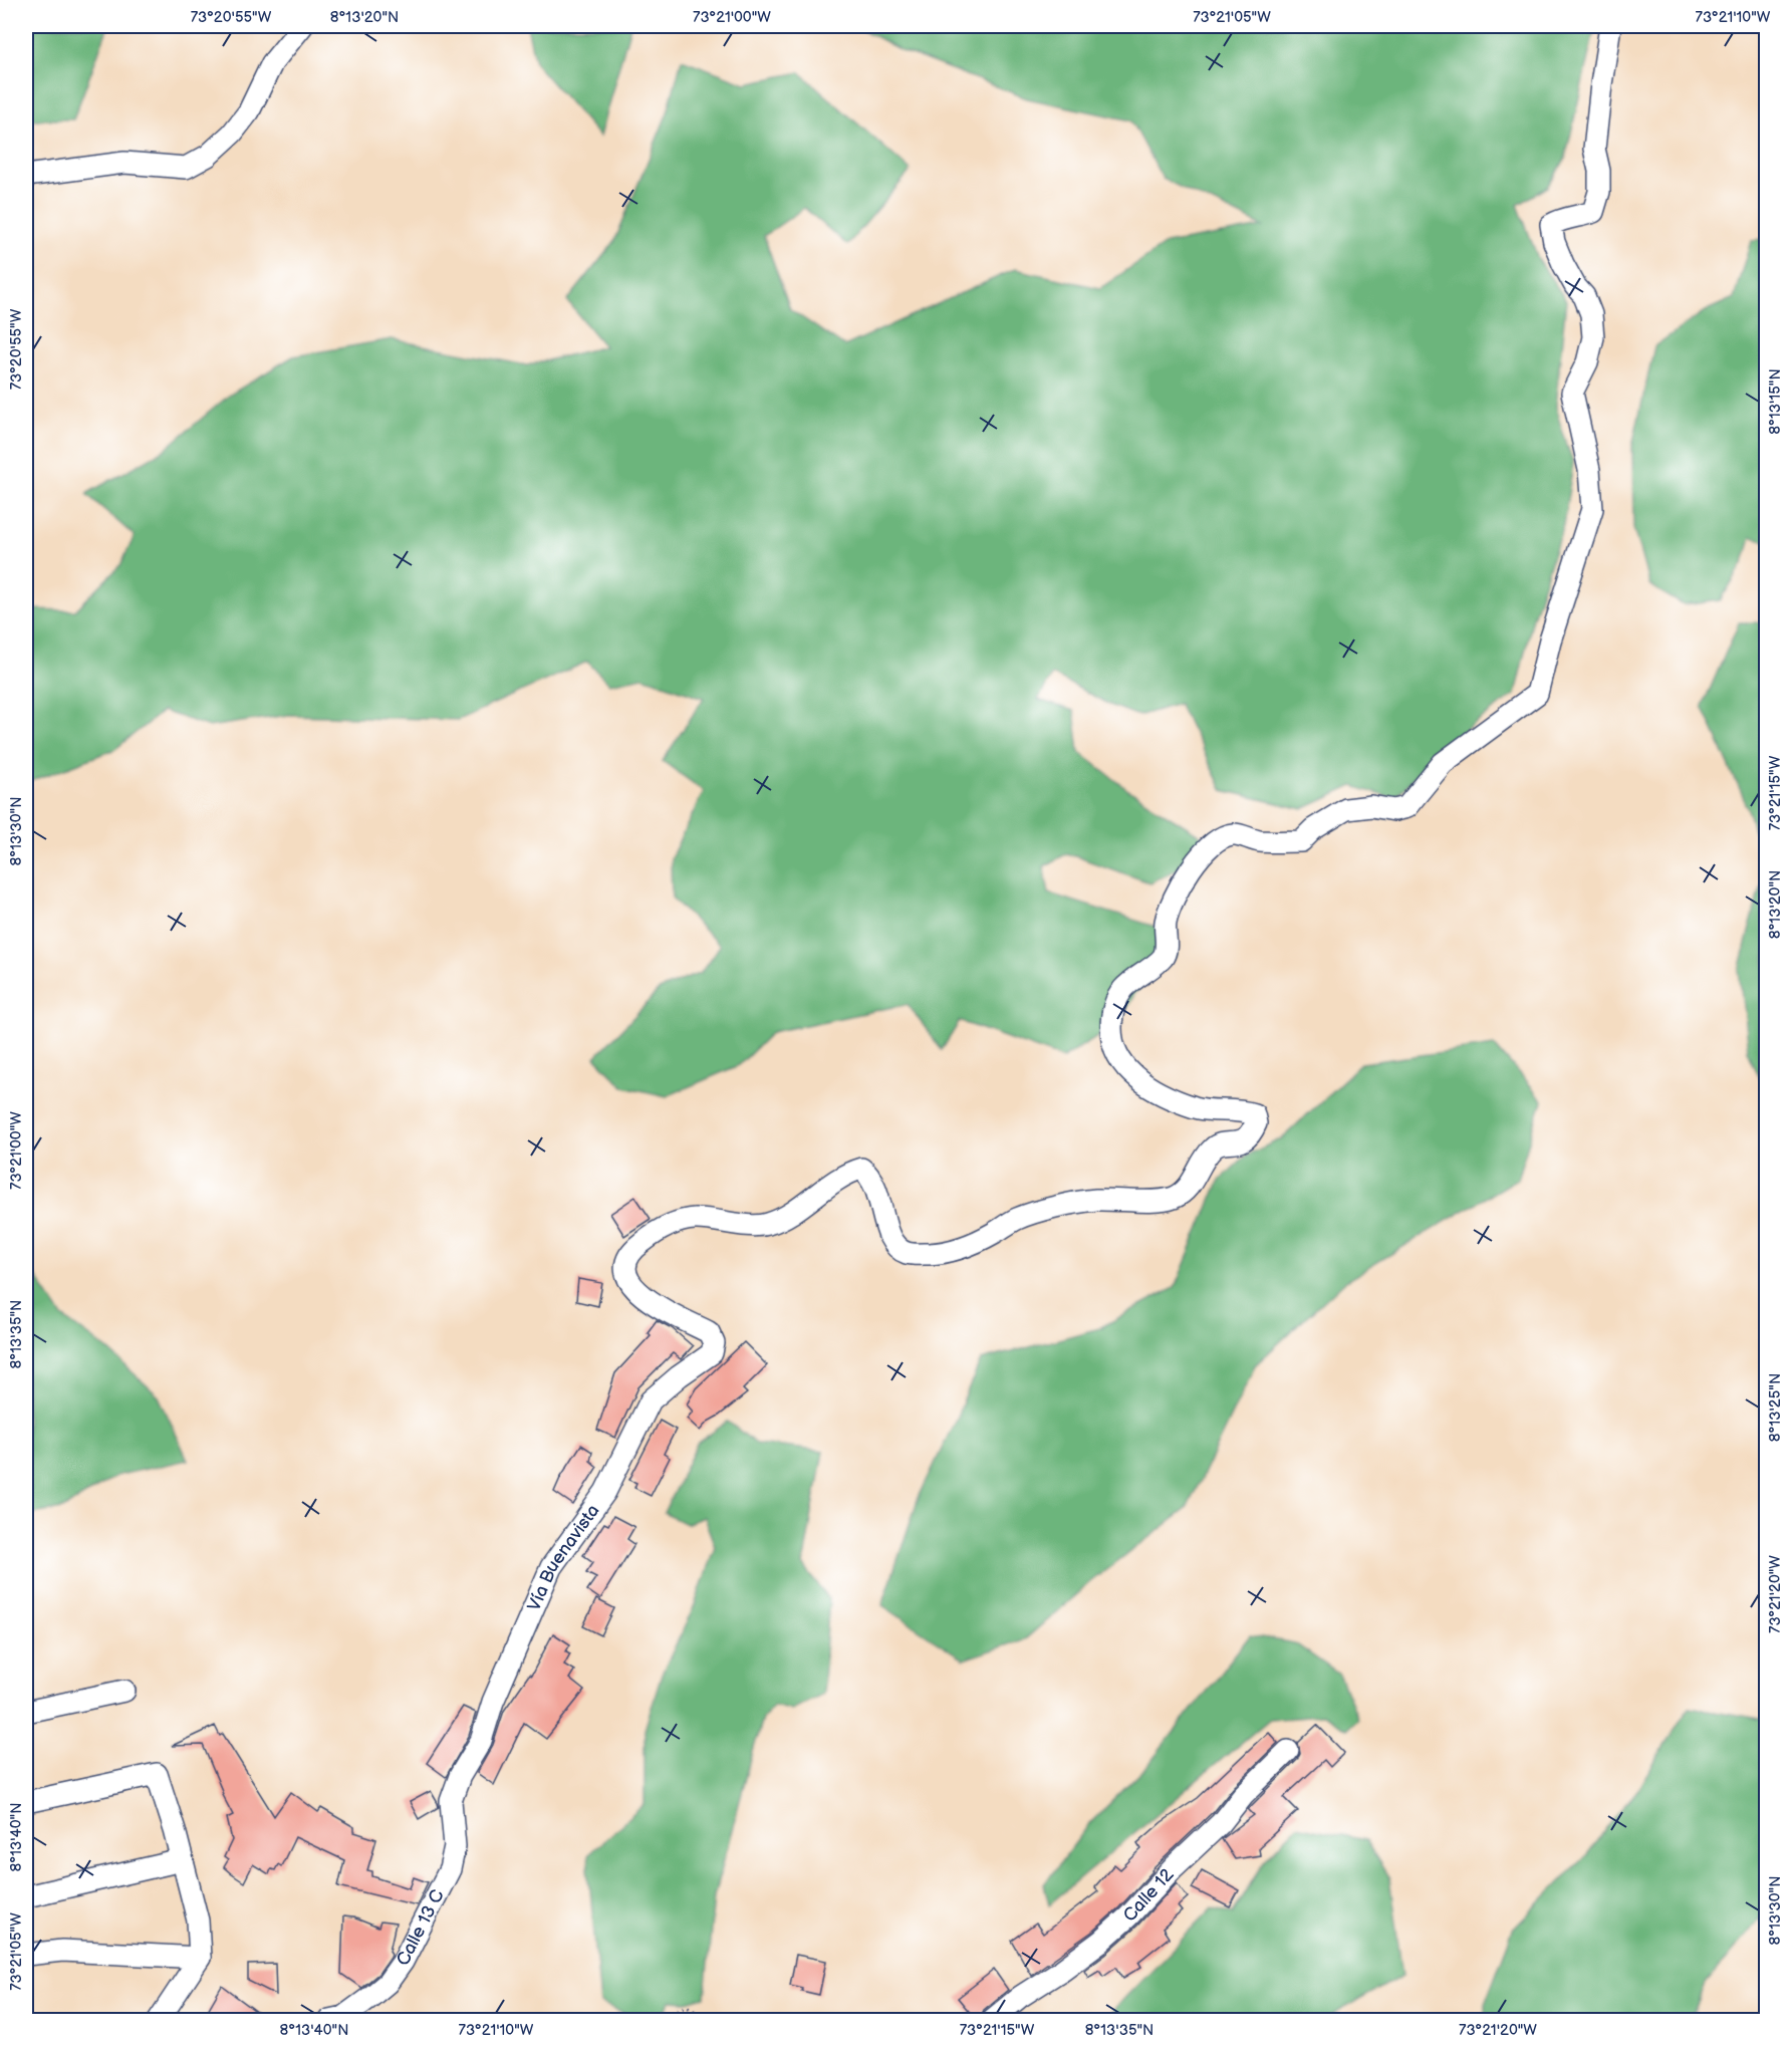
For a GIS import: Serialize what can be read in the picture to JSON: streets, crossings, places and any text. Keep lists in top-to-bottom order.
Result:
{
  "streets": {
    "street": ["Vía Buenavista", "Calle 12", "Calle 13 C"]
  },
  "crossings": [
    ["Vía Buenavista", "Calle 13 C"]
  ],
  "coordinates": [
    "73°20'55\"W",
    "8°13'20\"N",
    "73°21'00\"W",
    "73°21'05\"W",
    "73°21'10\"W",
    "8°13'15\"N",
    "73°21'15\"W",
    "8°13'30\"N",
    "8°13'35\"N",
    "8°13'25\"N",
    "73°21'20\"W",
    "8°13'40\"N"
  ]
}
